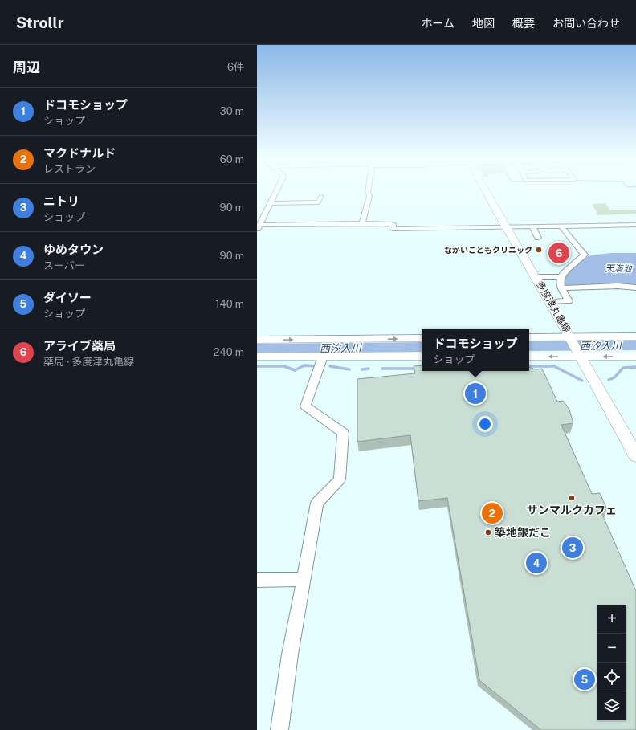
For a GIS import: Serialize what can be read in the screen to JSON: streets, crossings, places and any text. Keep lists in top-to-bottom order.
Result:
{
  "streets": {
    "main road": ["多度津丸亀線"]
  },
  "water": ["天満池", "西汐入川"],
  "places": ["ながいこどもクリニック", "サンマルクカフェ", "築地銀だこ"],
  "page": {
    "header": "Strollr",
    "nav": [
      "ホーム",
      "地図",
      "概要",
      "お問い合わせ"
    ],
    "heading": ["周辺", "6件"],
    "list": [
      {
        "mark": "1",
        "name": "ドコモショップ",
        "note": "ショップ",
        "value": "30 m"
      },
      {
        "mark": "2",
        "name": "マクドナルド",
        "note": "レストラン",
        "value": "60 m"
      },
      {
        "mark": "3",
        "name": "ニトリ",
        "note": "ショップ",
        "value": "90 m"
      },
      {
        "mark": "4",
        "name": "ゆめタウン",
        "note": "スーパー",
        "value": "90 m"
      },
      {
        "mark": "5",
        "name": "ダイソー",
        "note": "ショップ",
        "value": "140 m"
      },
      {
        "mark": "6",
        "name": "アライブ薬局",
        "note": "薬局 · 多度津丸亀線",
        "value": "240 m"
      }
    ],
    "pins": [
      "6",
      "1",
      "2",
      "3",
      "4",
      "5"
    ],
    "popup": ["ドコモショップ", "ショップ"],
    "map_buttons": ["+", "−"]
  }
}
